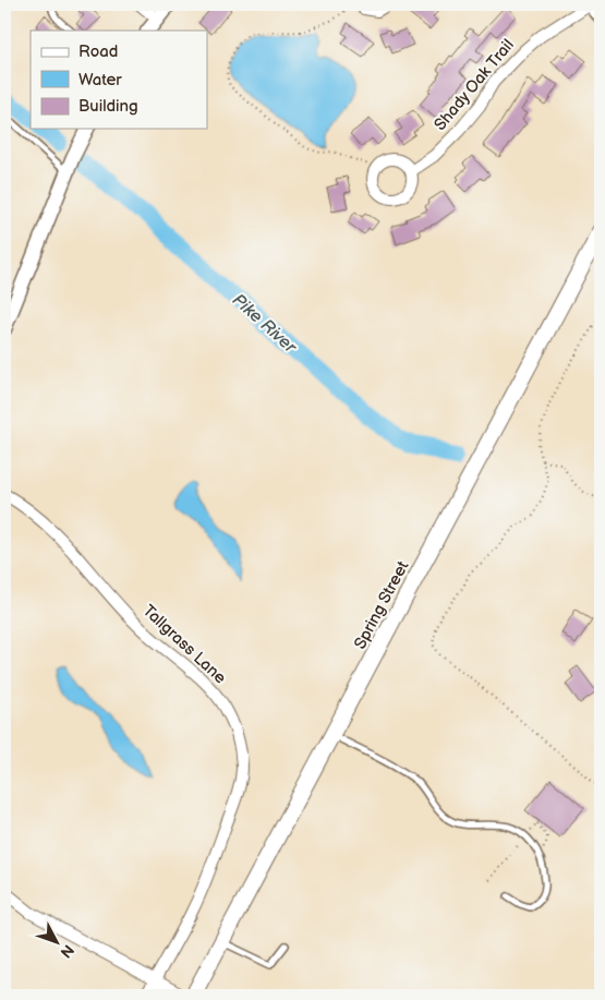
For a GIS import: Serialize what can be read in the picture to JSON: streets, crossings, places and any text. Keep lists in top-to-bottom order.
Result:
{
  "streets": {
    "main road": ["Spring Street"],
    "street": ["Shady Oak Trail", "Tallgrass Lane"]
  },
  "water": ["Pike River"],
  "legend": ["Road", "Water", "Building"],
  "north": "bottom right"
}
